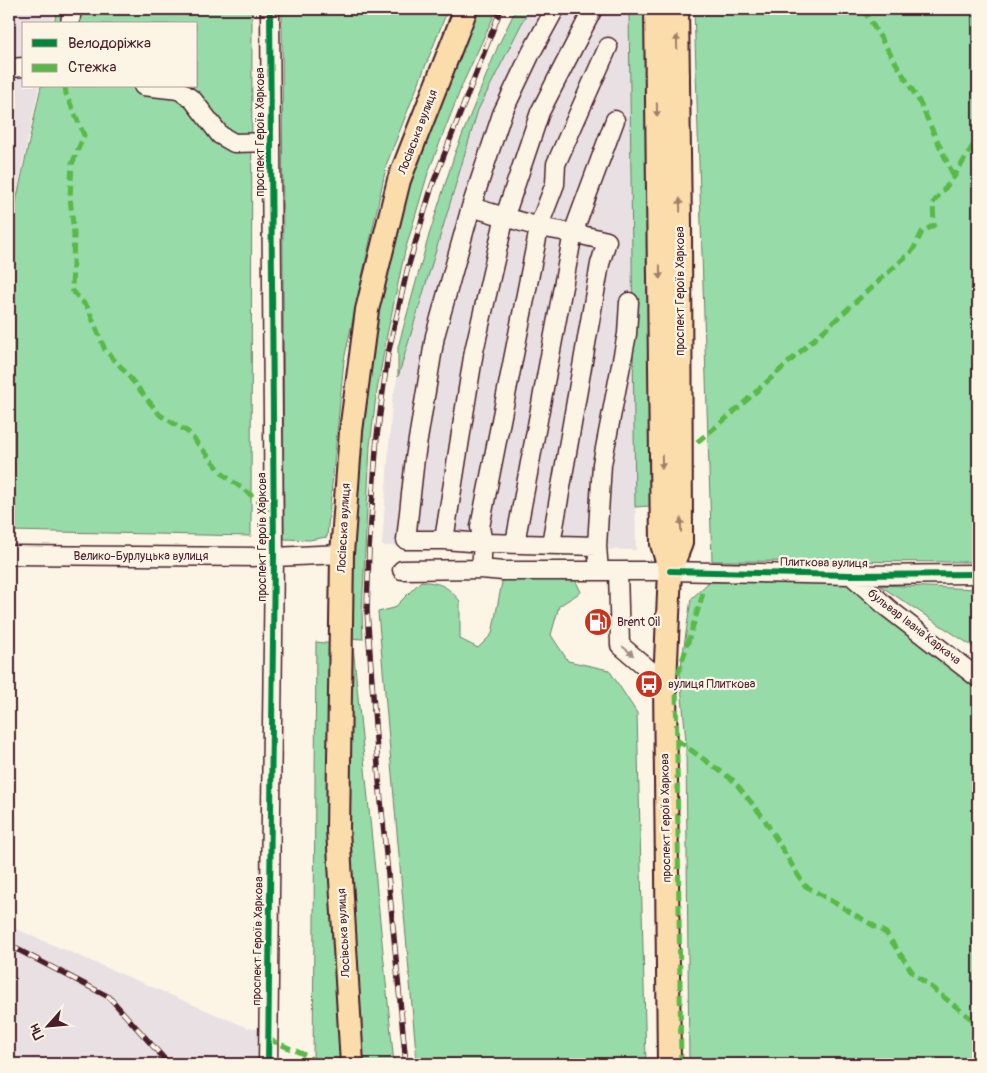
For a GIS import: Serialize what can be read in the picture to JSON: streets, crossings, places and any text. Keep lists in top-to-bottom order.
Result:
{
  "streets": {
    "main road": ["проспект Героїв Харкова", "Лосівська вулиця"],
    "street": ["Велико-Бурлуцька вулиця", "Плиткова вулиця", "бульвар Івана Каркача"]
  },
  "crossings": [
    ["проспект Героїв Харкова", "Велико-Бурлуцька вулиця"],
    ["проспект Героїв Харкова", "Плиткова вулиця"],
    ["Плиткова вулиця", "бульвар Івана Каркача"]
  ],
  "places": {
    "fuel station": ["Brent Oil"],
    "bus stop": ["вулиця Плиткова"]
  },
  "legend": ["Велодоріжка", "Стежка"],
  "north": "bottom left"
}
